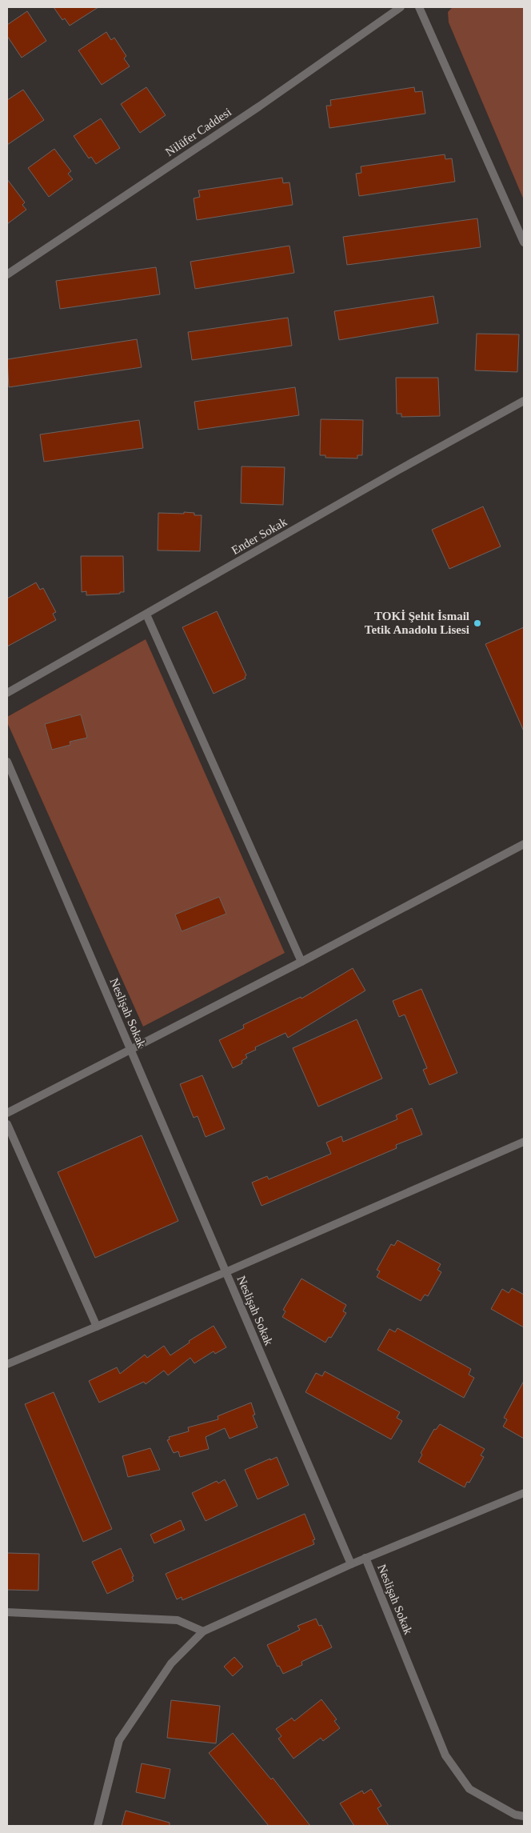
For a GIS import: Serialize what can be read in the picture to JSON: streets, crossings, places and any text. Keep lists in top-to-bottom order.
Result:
{
  "streets": {
    "street": ["Nilüfer Caddesi", "Ender Sokak", "Neslişah Sokak"]
  },
  "places": ["TOKİ Şehit İsmail Tetik Anadolu Lisesi"]
}
